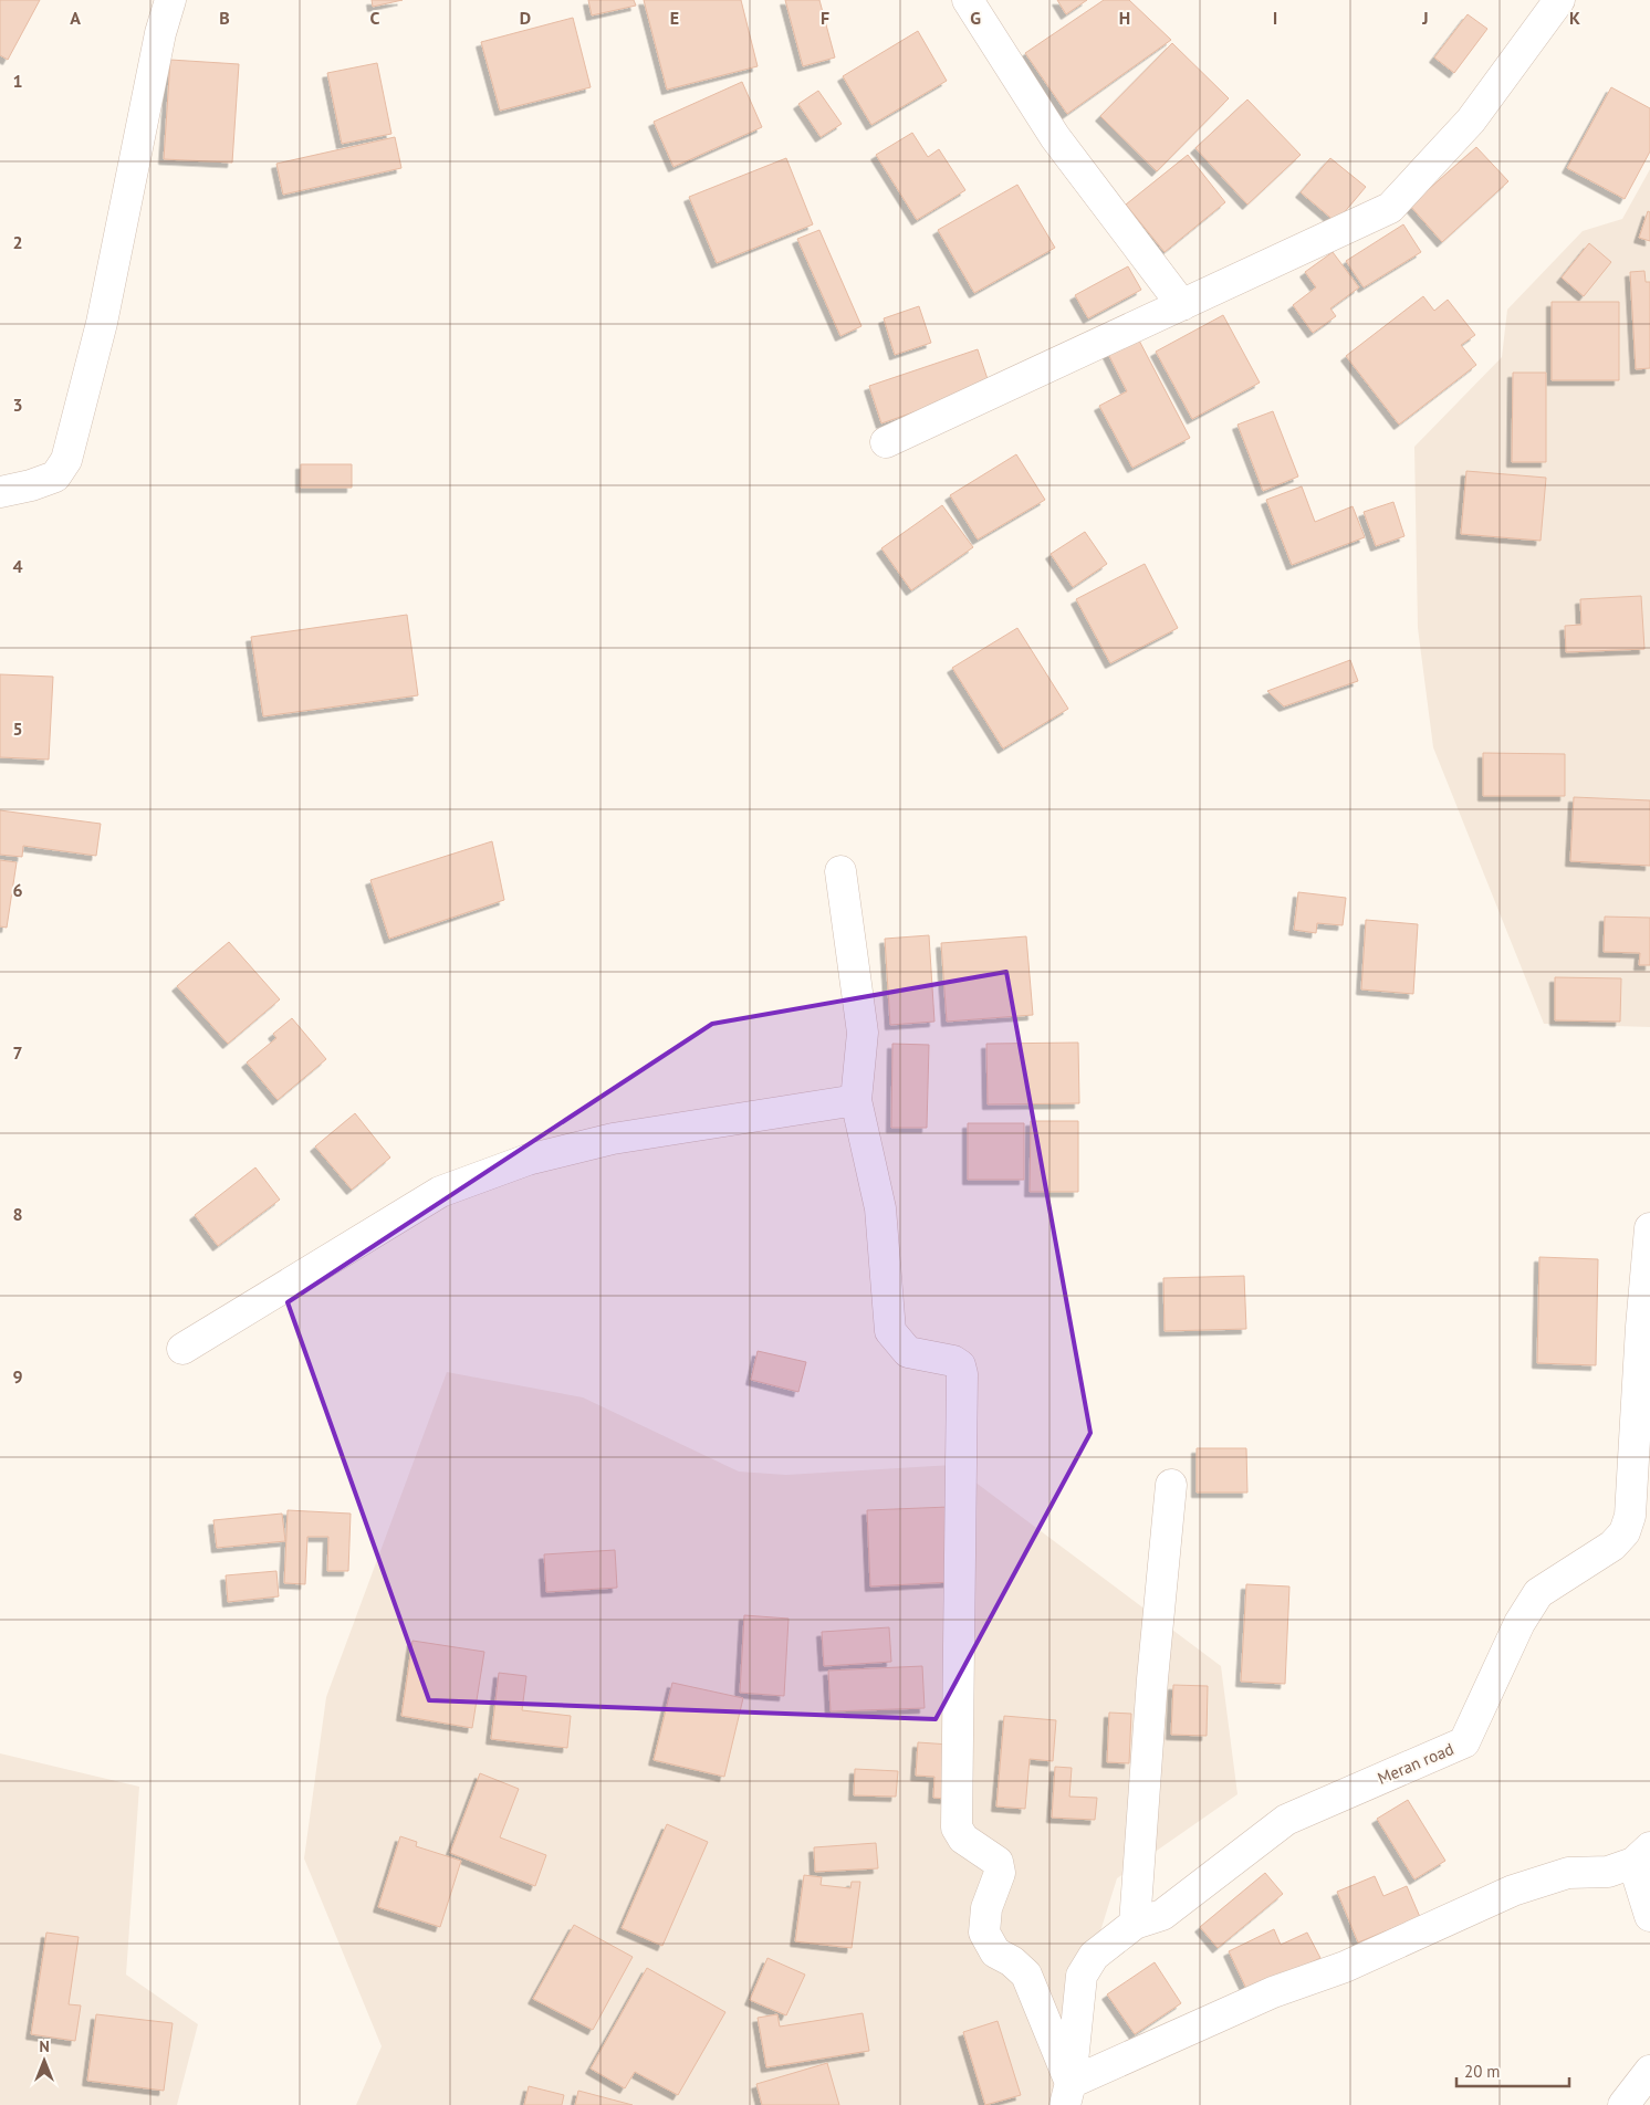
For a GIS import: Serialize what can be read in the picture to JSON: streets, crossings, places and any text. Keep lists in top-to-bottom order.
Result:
{
  "streets": {
    "street": ["Meran road"]
  },
  "scale_bar": "20 m",
  "north": "top",
  "grid": {
    "columns": [
      "A",
      "B",
      "C",
      "D",
      "E",
      "F",
      "G",
      "H",
      "I",
      "J",
      "K"
    ],
    "rows": [
      "1",
      "2",
      "3",
      "4",
      "5",
      "6",
      "7",
      "8",
      "9"
    ]
  }
}
